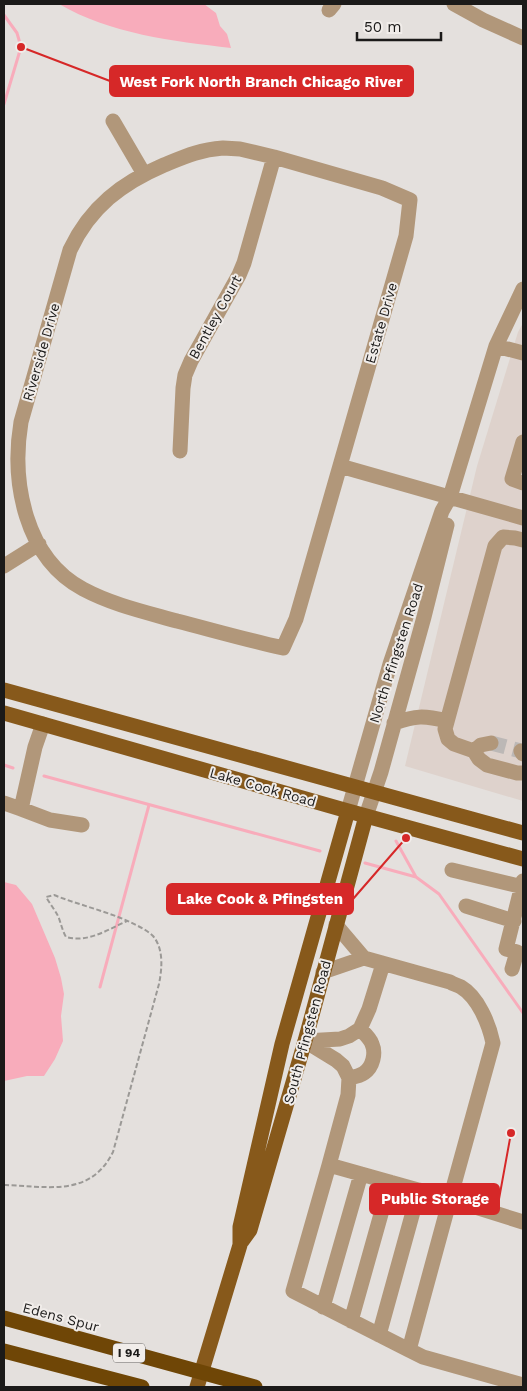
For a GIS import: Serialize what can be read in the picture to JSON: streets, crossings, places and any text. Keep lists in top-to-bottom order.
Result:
{
  "streets": {
    "highway": ["Edens Spur", "I 94"],
    "main road": ["Lake Cook Road", "South Pfingsten Road"],
    "street": [
      "Bentley Court",
      "Estate Drive",
      "Riverside Drive",
      "North Pfingsten Road"
    ]
  },
  "crossings": [
    ["Bentley Court", "Riverside Drive"],
    ["Estate Drive", "Riverside Drive"],
    ["North Pfingsten Road", "Lake Cook Road"],
    ["North Pfingsten Road", "South Pfingsten Road"],
    ["Lake Cook Road", "South Pfingsten Road"]
  ],
  "places": ["West Fork North Branch Chicago River", "Lake Cook & Pfingsten", "Public Storage"],
  "scale_bar": "50 m"
}
